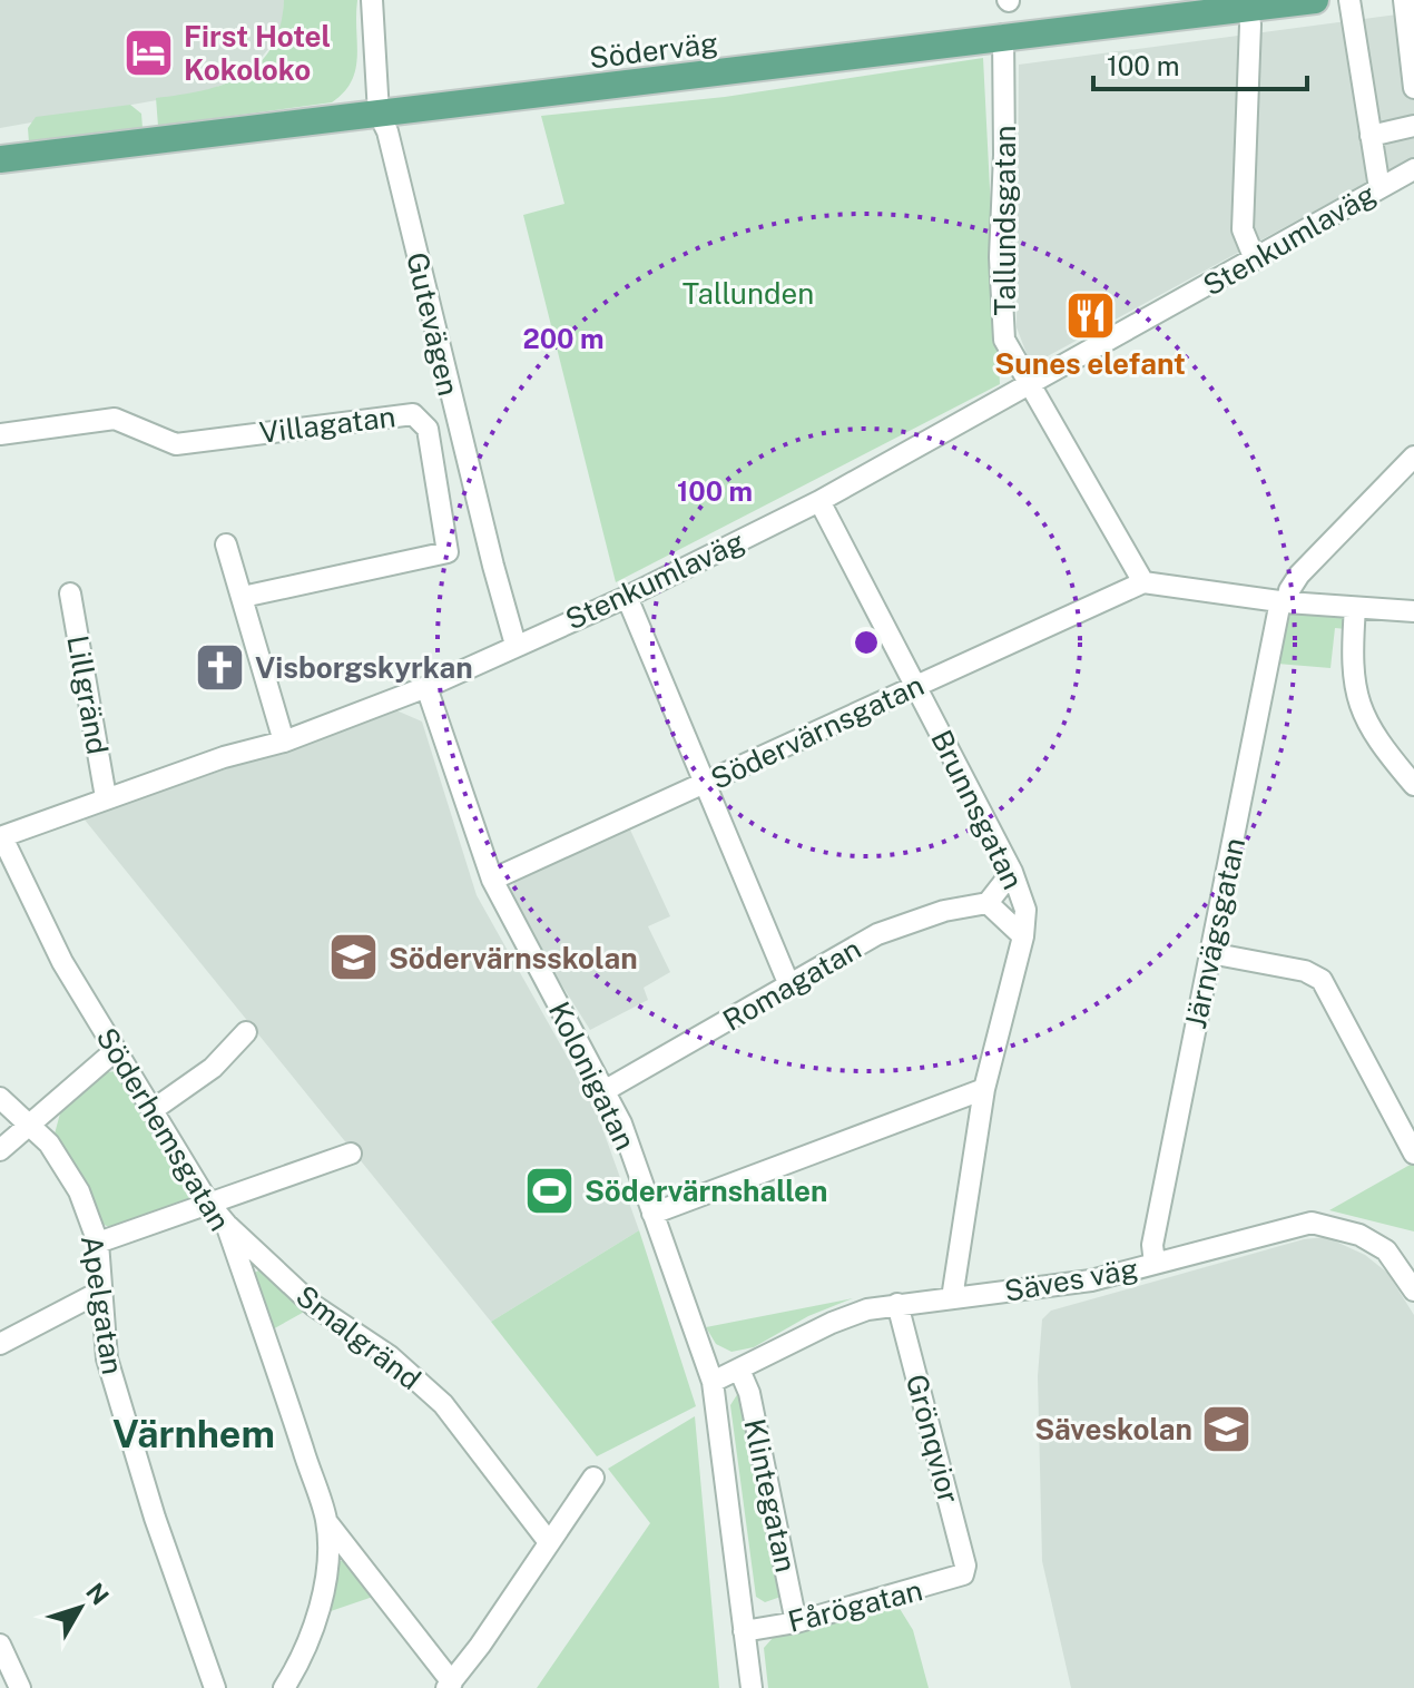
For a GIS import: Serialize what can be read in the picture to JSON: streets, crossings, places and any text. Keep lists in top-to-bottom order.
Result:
{
  "streets": {
    "main road": ["Söderväg"],
    "street": [
      "Tallundsgatan",
      "Stenkumlaväg",
      "Gutevägen",
      "Villagatan",
      "Lillgränd",
      "Södervärnsgatan",
      "Brunnsgatan",
      "Järnvägsgatan",
      "Romagatan",
      "Kolonigatan",
      "Söderhemsgatan",
      "Säves väg",
      "Apelgatan",
      "Smalgränd",
      "Grönqvior",
      "Klintegatan",
      "Fårögatan"
    ]
  },
  "crossings": [
    ["Söderväg", "Tallundsgatan"],
    ["Söderväg", "Gutevägen"],
    ["Tallundsgatan", "Stenkumlaväg"],
    ["Tallundsgatan", "Södervärnsgatan"],
    ["Stenkumlaväg", "Gutevägen"],
    ["Stenkumlaväg", "Lillgränd"],
    ["Stenkumlaväg", "Brunnsgatan"],
    ["Stenkumlaväg", "Kolonigatan"],
    ["Stenkumlaväg", "Söderhemsgatan"],
    ["Södervärnsgatan", "Brunnsgatan"],
    ["Södervärnsgatan", "Kolonigatan"],
    ["Brunnsgatan", "Säves väg"],
    ["Järnvägsgatan", "Säves väg"],
    ["Romagatan", "Kolonigatan"],
    ["Kolonigatan", "Säves väg"],
    ["Kolonigatan", "Fårögatan"],
    ["Söderhemsgatan", "Smalgränd"],
    ["Säves väg", "Grönqvior"],
    ["Säves väg", "Klintegatan"],
    ["Grönqvior", "Fårögatan"],
    ["Klintegatan", "Fårögatan"]
  ],
  "districts": ["Värnhem"],
  "parks": ["Tallunden"],
  "places": {
    "hotel": ["First Hotel Kokoloko"],
    "restaurant": ["Sunes elefant"],
    "church": ["Visborgskyrkan"],
    "school or university": ["Södervärnsskolan", "Säveskolan"],
    "sports": ["Södervärnshallen"]
  },
  "scale_bar": "100 m",
  "north": "top right",
  "rings": ["200 m", "100 m"]
}
